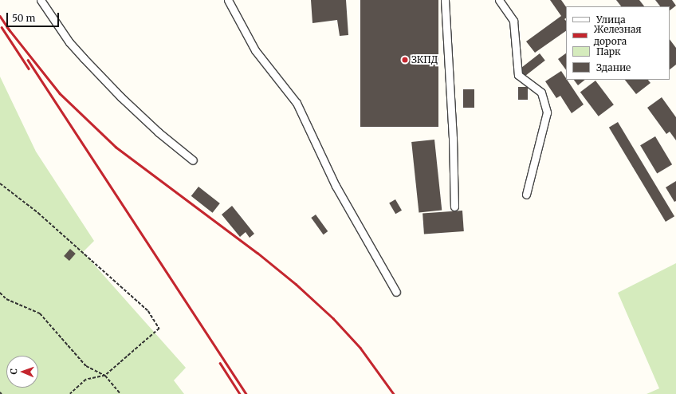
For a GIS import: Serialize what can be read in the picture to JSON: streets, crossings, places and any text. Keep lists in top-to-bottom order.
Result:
{
  "places": ["ЗКПД"],
  "legend": [
    "Улица",
    "Железная дорога",
    "Парк",
    "Здание"
  ],
  "scale_bar": "50 m",
  "north": "left"
}
